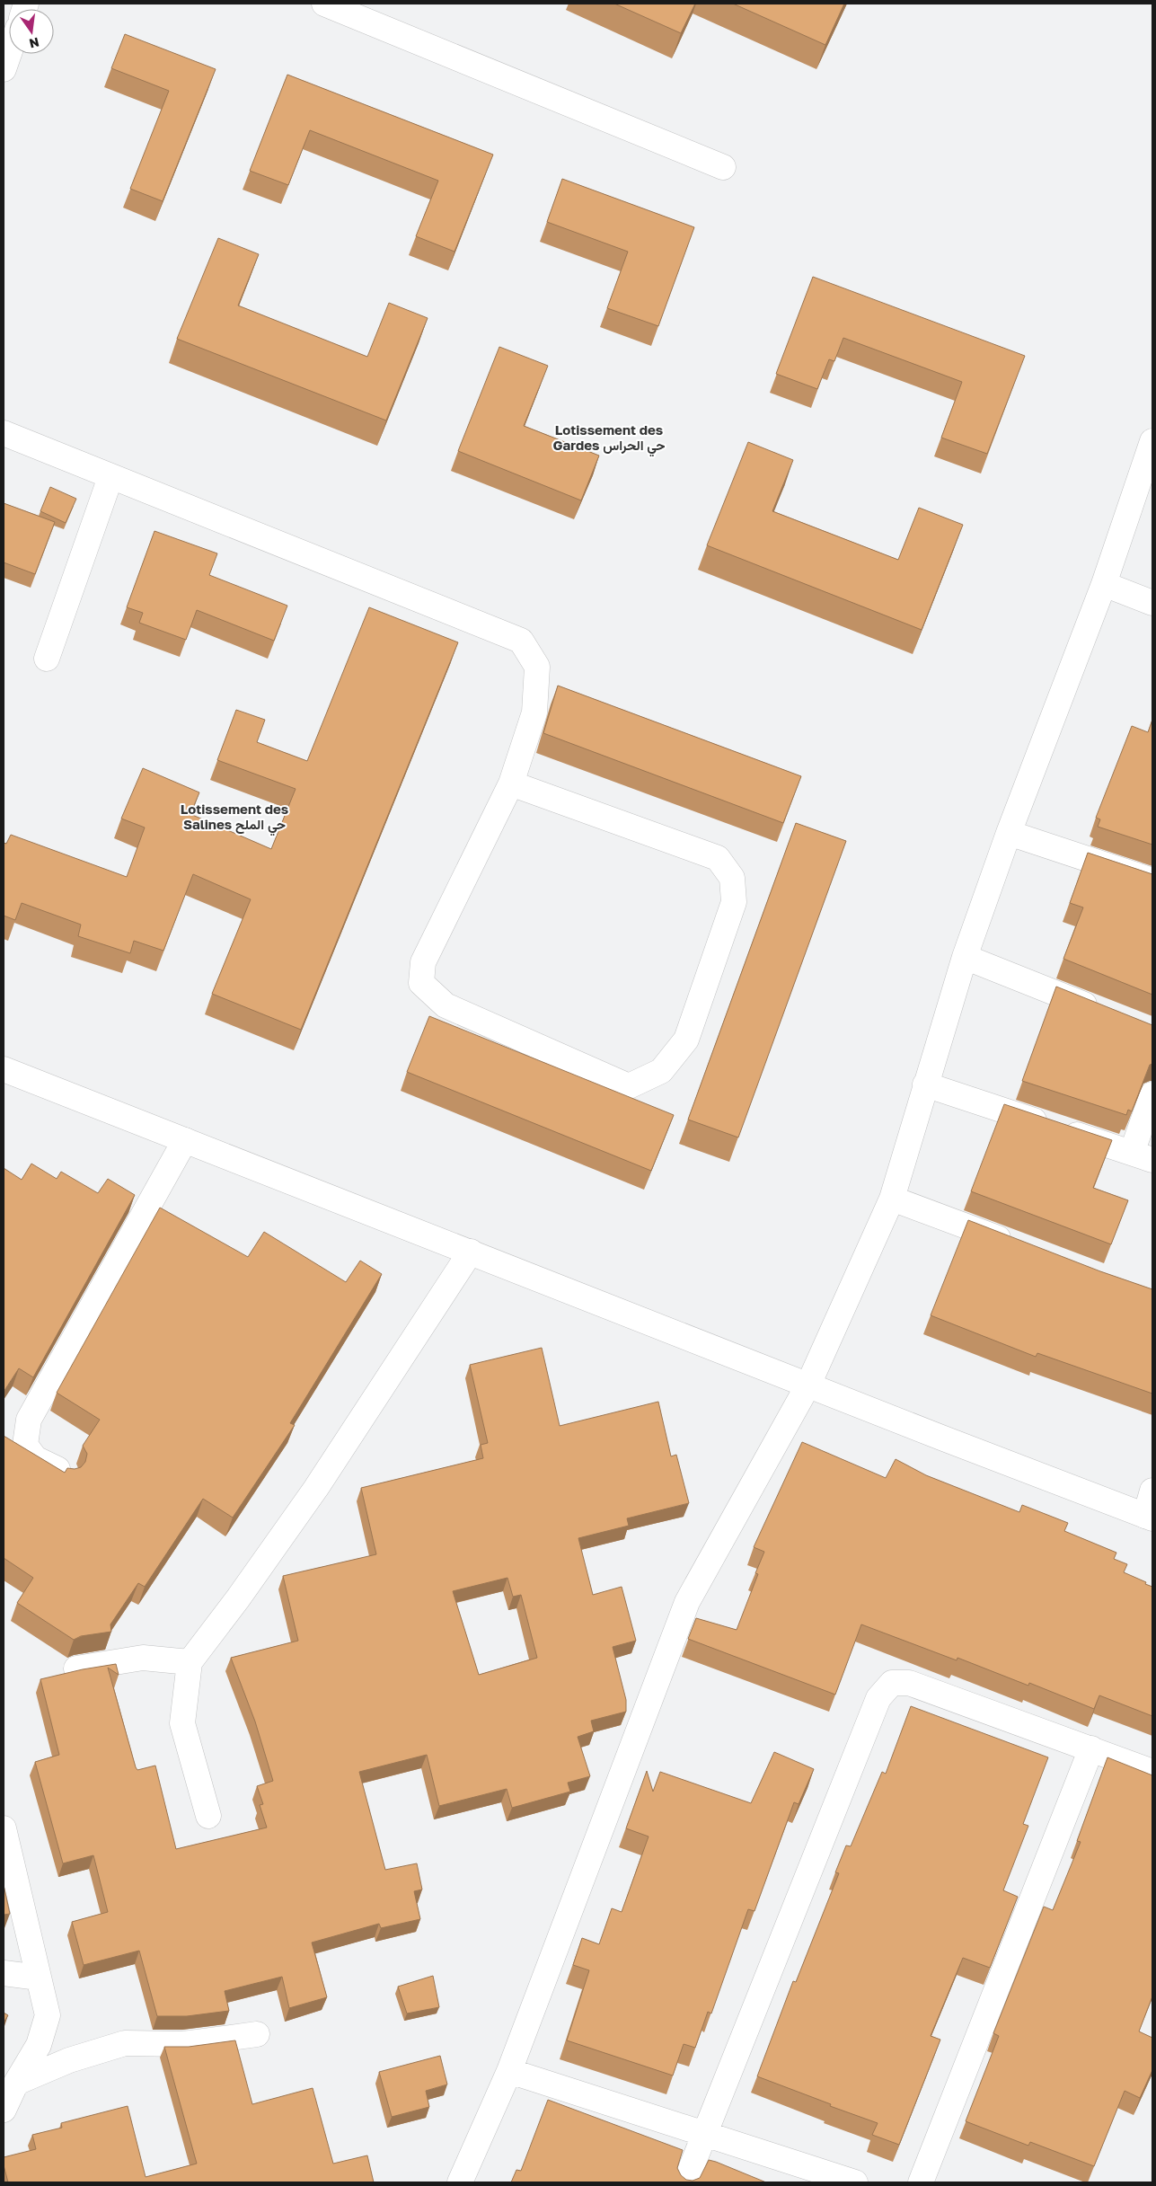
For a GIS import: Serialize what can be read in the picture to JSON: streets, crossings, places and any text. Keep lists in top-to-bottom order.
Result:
{
  "districts": ["Lotissement des Gardes حي الحراس", "Lotissement des Salines حي الملح"],
  "north": "bottom"
}
